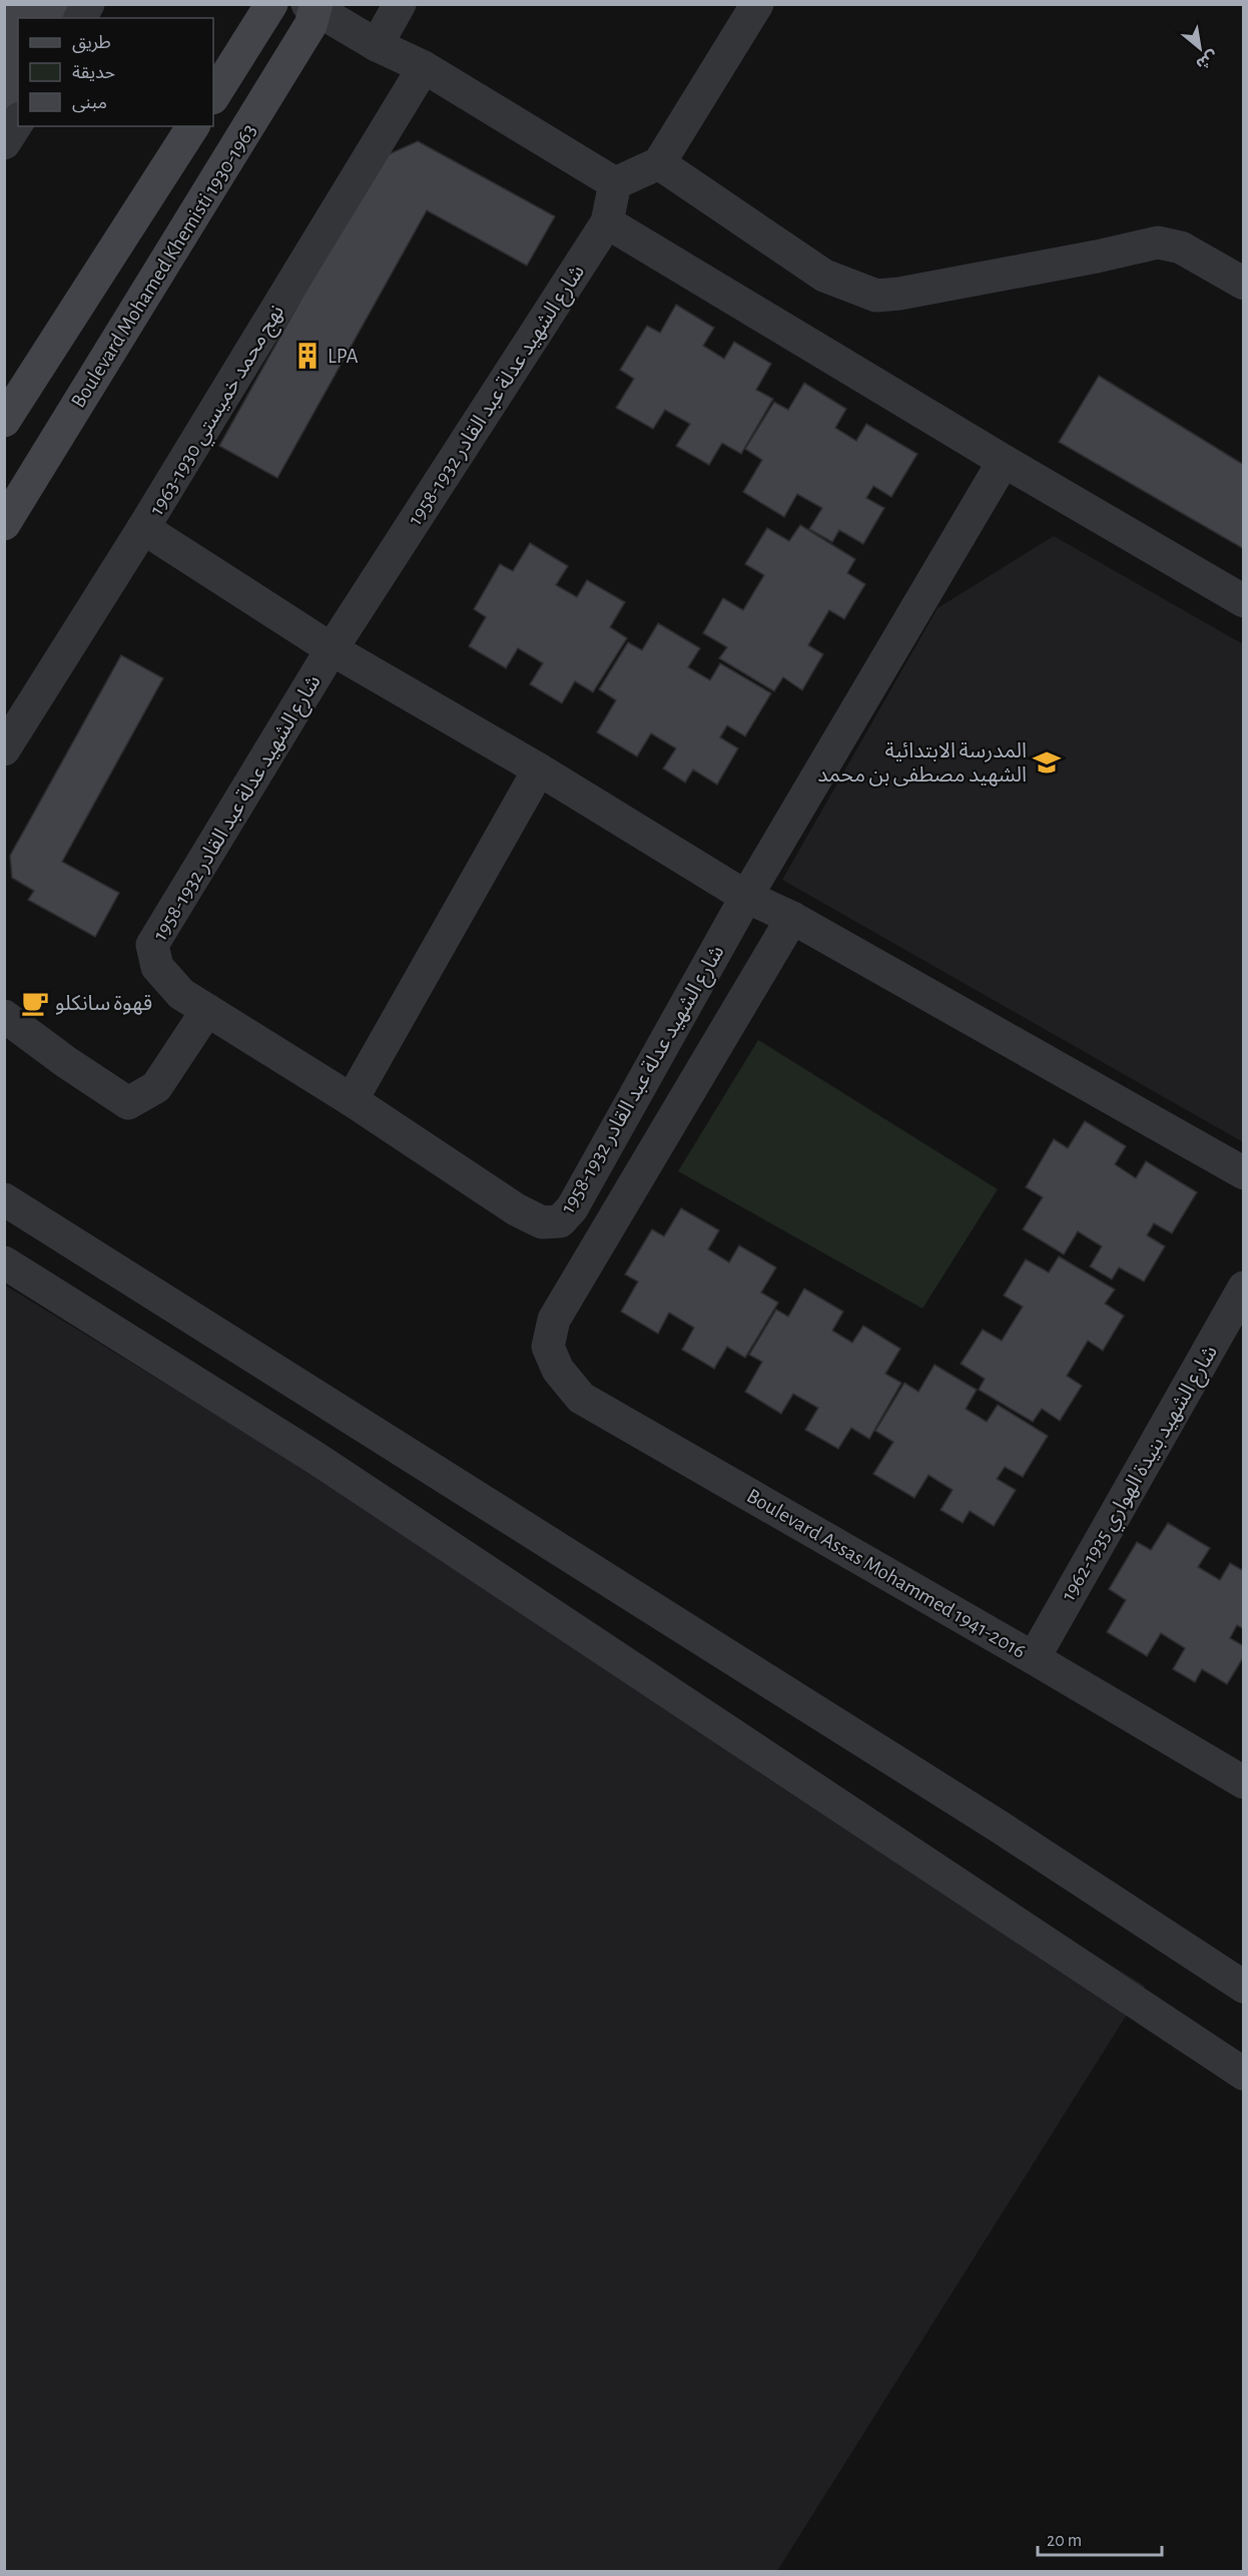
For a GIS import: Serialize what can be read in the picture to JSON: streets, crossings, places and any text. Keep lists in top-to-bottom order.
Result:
{
  "streets": {
    "main road": ["Boulevard Mohamed Khemisti 1930-1963"],
    "street": [
      "شارع الشهيد عدلة عبد القادر 1932-1958",
      "نهج محمد خميستي 1930-1963",
      "شارع الشهيد بنيدة الهواري 1935-1962",
      "Boulevard Assas Mohammed 1941-2016"
    ]
  },
  "crossings": [
    ["شارع الشهيد بنيدة الهواري 1935-1962", "Boulevard Assas Mohammed 1941-2016"]
  ],
  "places": {
    "building": ["LPA"],
    "school or university": ["المدرسة الابتدائية الشهيد مصطفى بن محمد"],
    "cafe": ["قهوة سانكلو"]
  },
  "legend": ["طريق", "حديقة", "مبنى"],
  "scale_bar": "20 m",
  "north": "bottom right"
}
